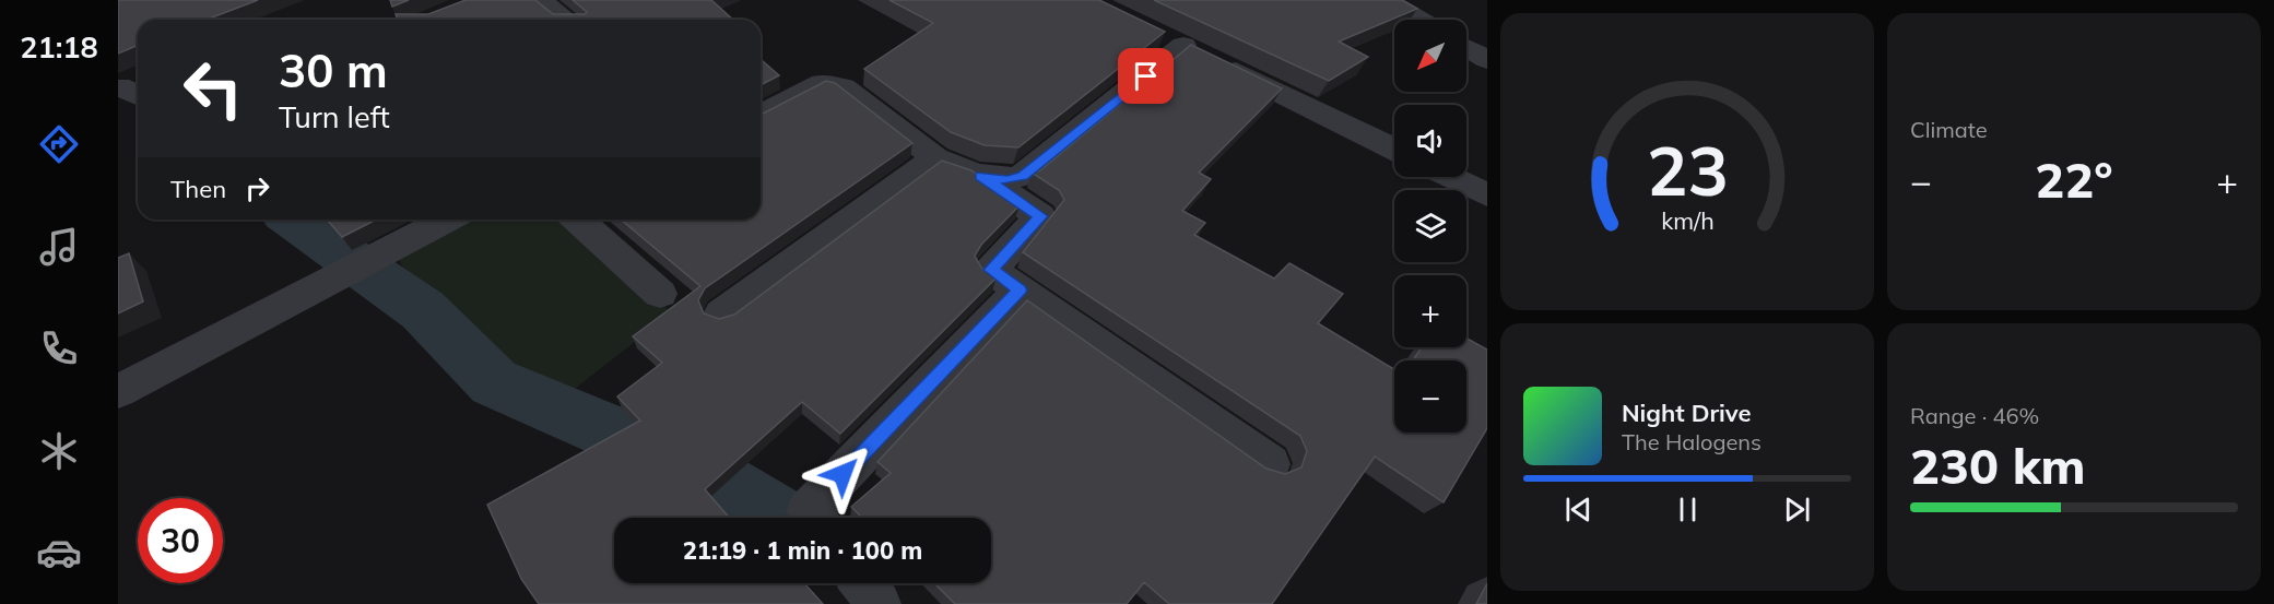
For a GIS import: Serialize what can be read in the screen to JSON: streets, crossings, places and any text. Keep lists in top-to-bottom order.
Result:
{
  "north": "bottom left",
  "page": {
    "tabs": "21:18",
    "tile": [
      "Climate",
      ["Range · 46%", "230 km"]
    ],
    "map_buttons": ["+", "−"],
    "turn": ["30 m", "Turn left"],
    "heat": ["−", "22°", "+"],
    "then": "Then",
    "song": ["Night Drive", "The Halogens"],
    "limit": "30",
    "trip": "21:19 · 1 min · 100 m",
    "gauge": ["23", "km/h"]
  }
}
